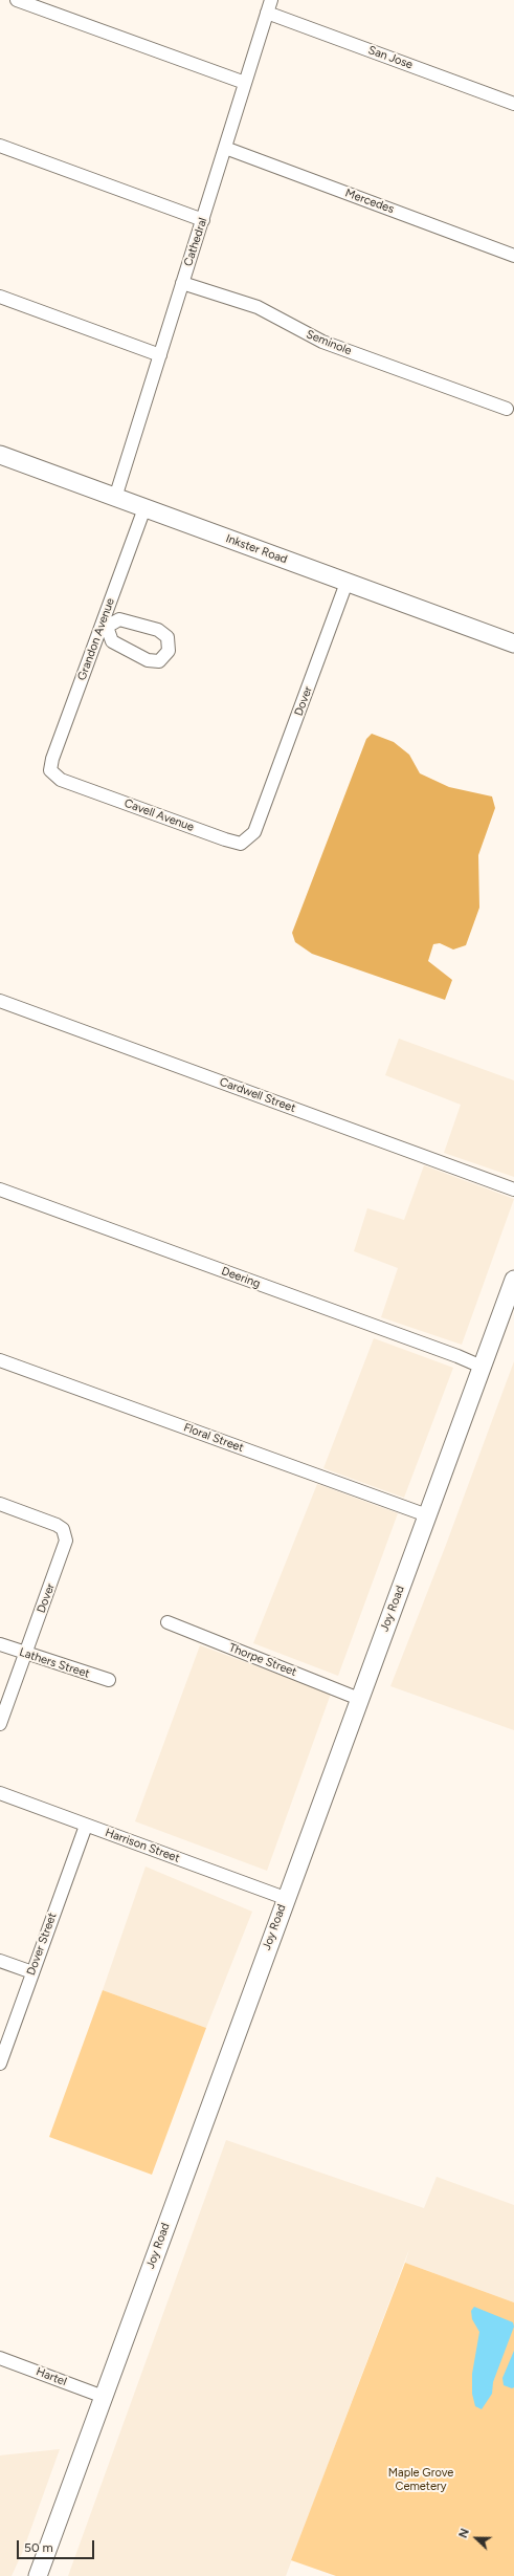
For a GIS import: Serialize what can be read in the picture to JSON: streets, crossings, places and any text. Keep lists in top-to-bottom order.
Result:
{
  "streets": {
    "main road": ["Inkster Road", "Joy Road"],
    "street": [
      "San Jose",
      "Mercedes",
      "Cathedral",
      "Seminole",
      "Grandon Avenue",
      "Dover",
      "Cavell Avenue",
      "Cardwell Street",
      "Deering",
      "Floral Street",
      "Thorpe Street",
      "Lathers Street",
      "Harrison Street",
      "Dover Street",
      "Hartel"
    ]
  },
  "crossings": [
    ["San Jose", "Cathedral"],
    ["Mercedes", "Cathedral"],
    ["Cathedral", "Seminole"],
    ["Cathedral", "Inkster Road"],
    ["Inkster Road", "Grandon Avenue"],
    ["Inkster Road", "Dover"],
    ["Grandon Avenue", "Cavell Avenue"],
    ["Dover", "Cavell Avenue"],
    ["Dover", "Lathers Street"],
    ["Deering", "Joy Road"],
    ["Floral Street", "Joy Road"],
    ["Joy Road", "Thorpe Street"],
    ["Joy Road", "Harrison Street"],
    ["Joy Road", "Hartel"],
    ["Harrison Street", "Dover Street"]
  ],
  "parks": ["Maple Grove Cemetery"],
  "scale_bar": "50 m",
  "north": "left"
}
